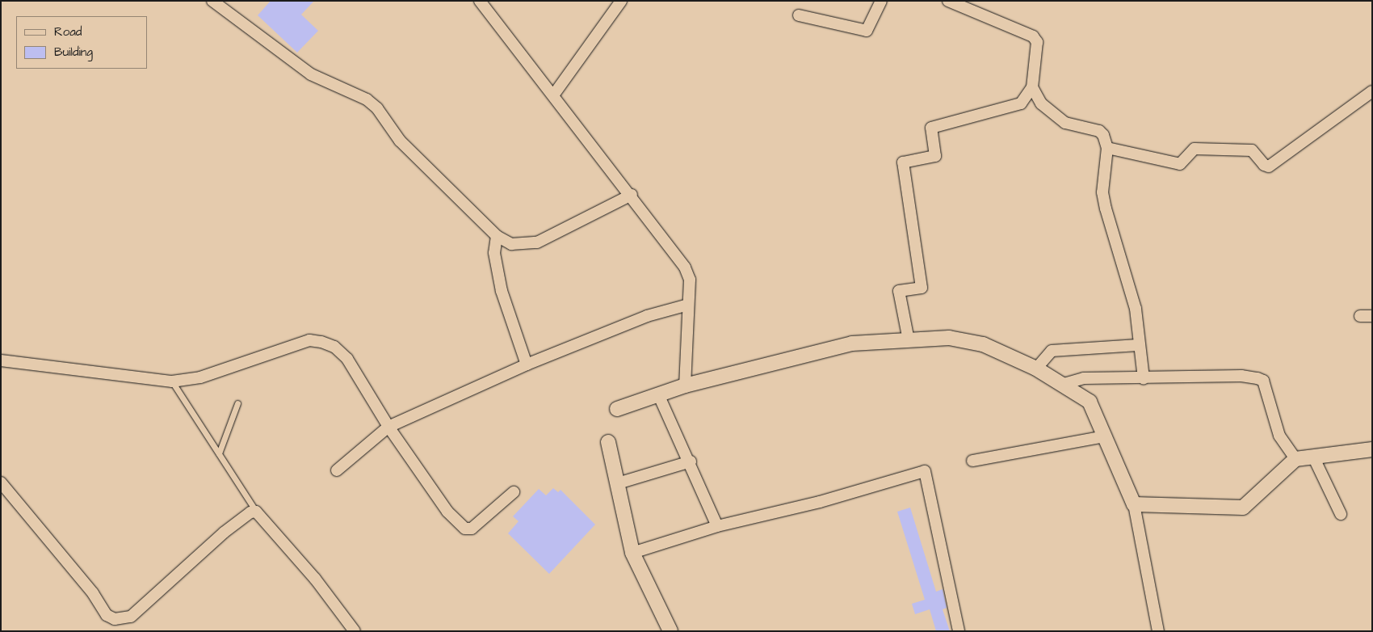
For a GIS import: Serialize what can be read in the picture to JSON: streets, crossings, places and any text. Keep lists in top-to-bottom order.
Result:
{
  "legend": ["Road", "Building"]
}
